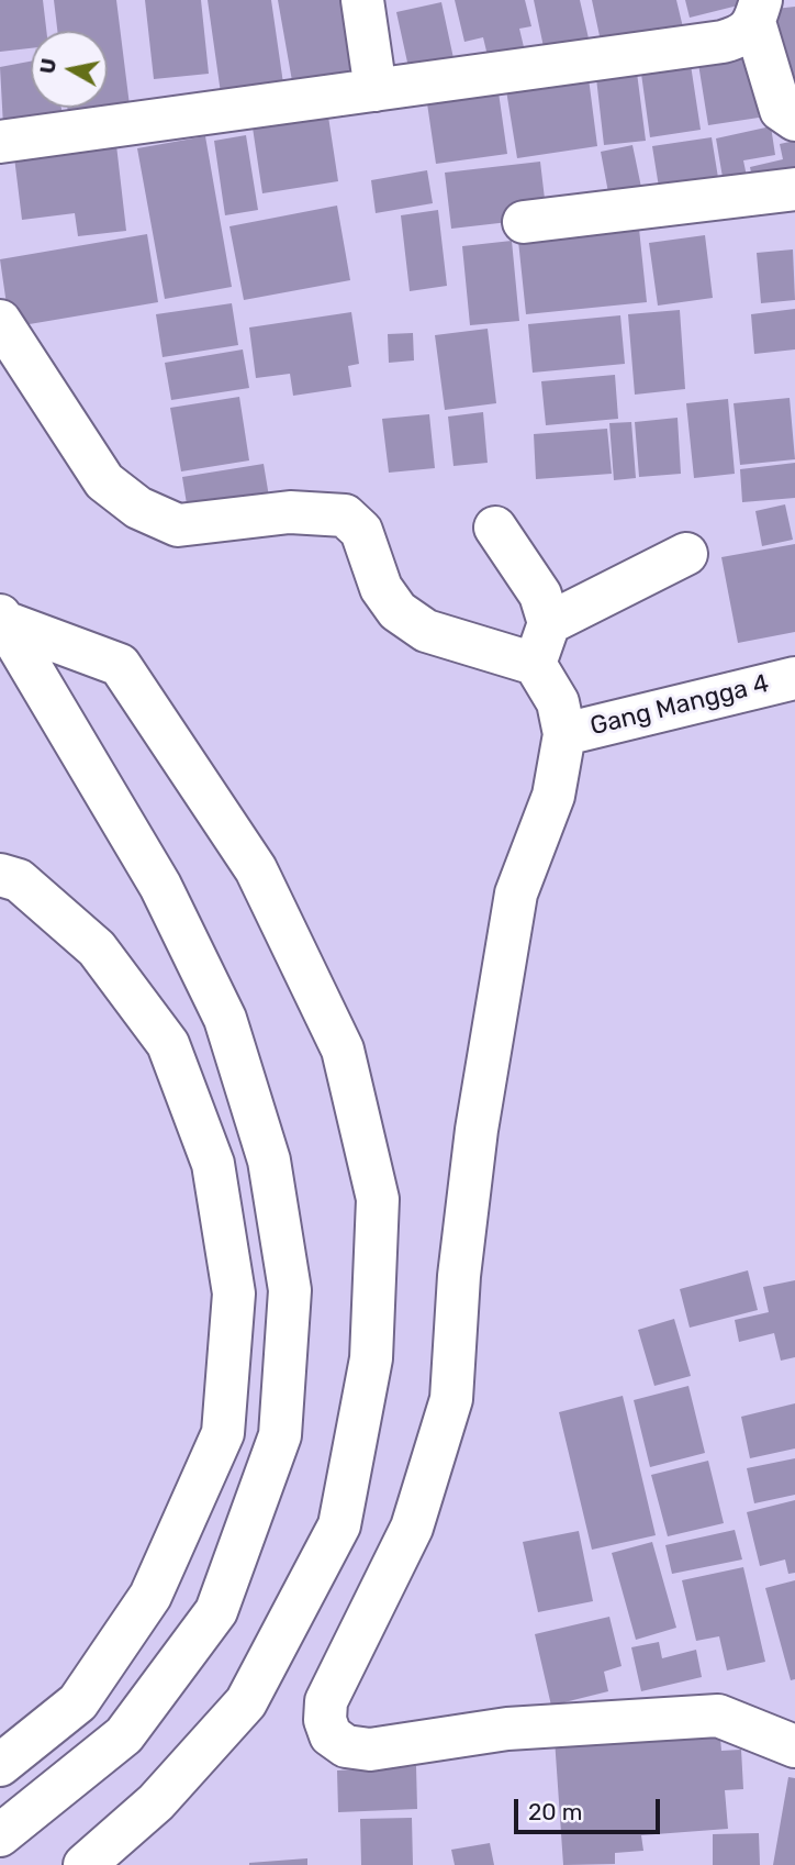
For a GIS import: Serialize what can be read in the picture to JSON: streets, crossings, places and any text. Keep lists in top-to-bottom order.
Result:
{
  "streets": {
    "main road": ["Gang Mangga 4"]
  },
  "scale_bar": "20 m",
  "north": "left"
}
